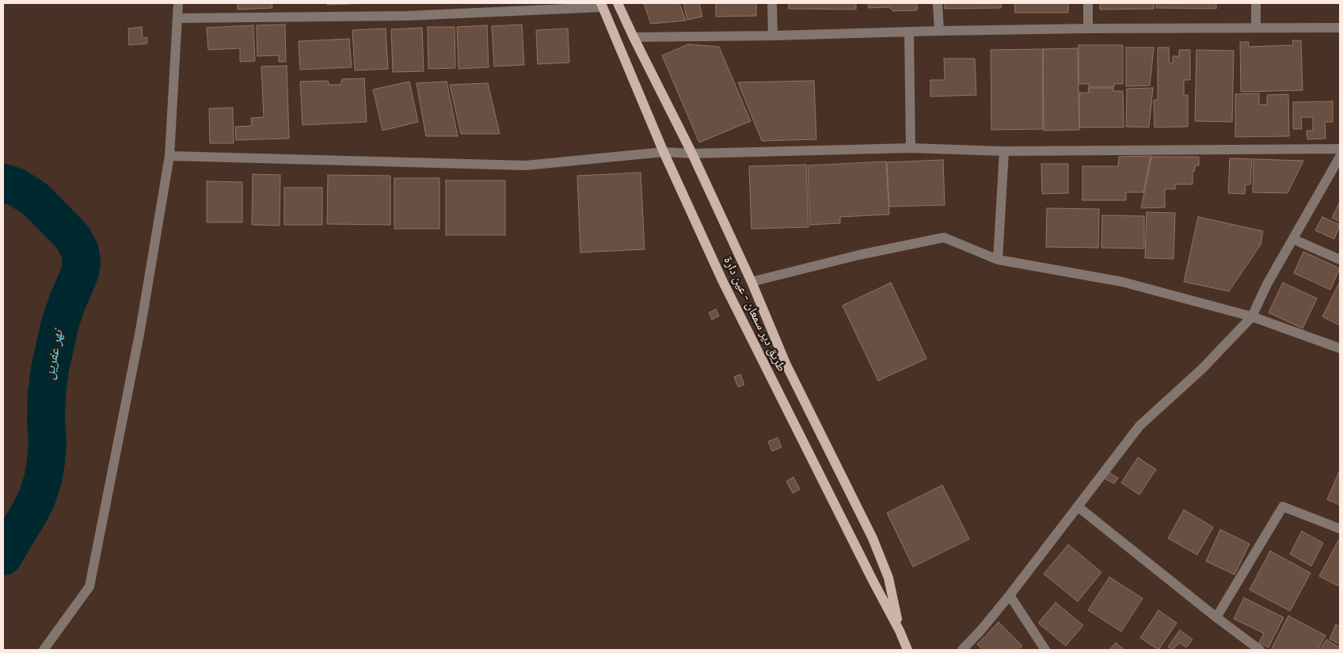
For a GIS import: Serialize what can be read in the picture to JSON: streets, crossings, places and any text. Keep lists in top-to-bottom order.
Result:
{
  "streets": {
    "main road": ["طريق دير سمعان - عين دارة"]
  },
  "water": ["نهر عفرين"]
}
